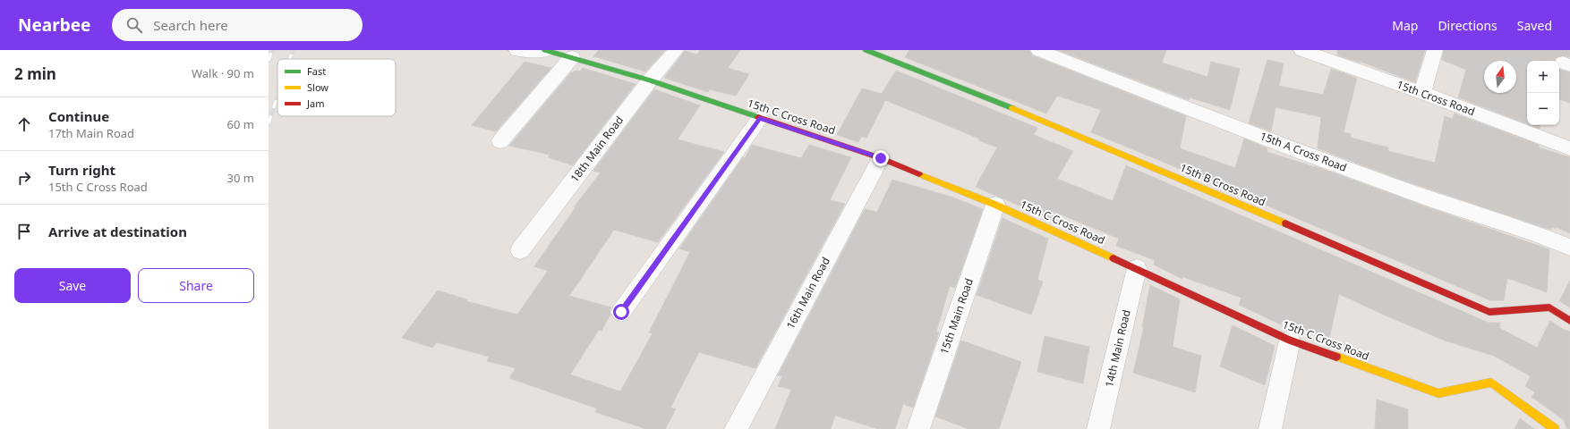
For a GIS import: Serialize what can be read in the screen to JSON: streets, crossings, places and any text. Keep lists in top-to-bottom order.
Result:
{
  "streets": {
    "street": [
      "15th Cross Road",
      "15th C Cross Road",
      "18th Main Road",
      "15th A Cross Road",
      "15th B Cross Road",
      "16th Main Road",
      "15th Main Road",
      "14th Main Road"
    ]
  },
  "crossings": [
    ["15th C Cross Road", "18th Main Road"],
    ["15th C Cross Road", "16th Main Road"],
    ["15th C Cross Road", "15th Main Road"],
    ["15th C Cross Road", "14th Main Road"]
  ],
  "legend": ["Fast", "Slow", "Jam"],
  "north": "top",
  "page": {
    "header": "Nearbee",
    "search": "Search here",
    "nav": ["Map", "Directions", "Saved"],
    "heading": ["2 min", "Walk · 90 m"],
    "map_buttons": ["+", "−"],
    "list": [
      ["Continue", "17th Main Road", "60 m"],
      ["Turn right", "15th C Cross Road", "30 m"],
      "Arrive at destination"
    ],
    "buttons": ["Save", "Share"]
  }
}
